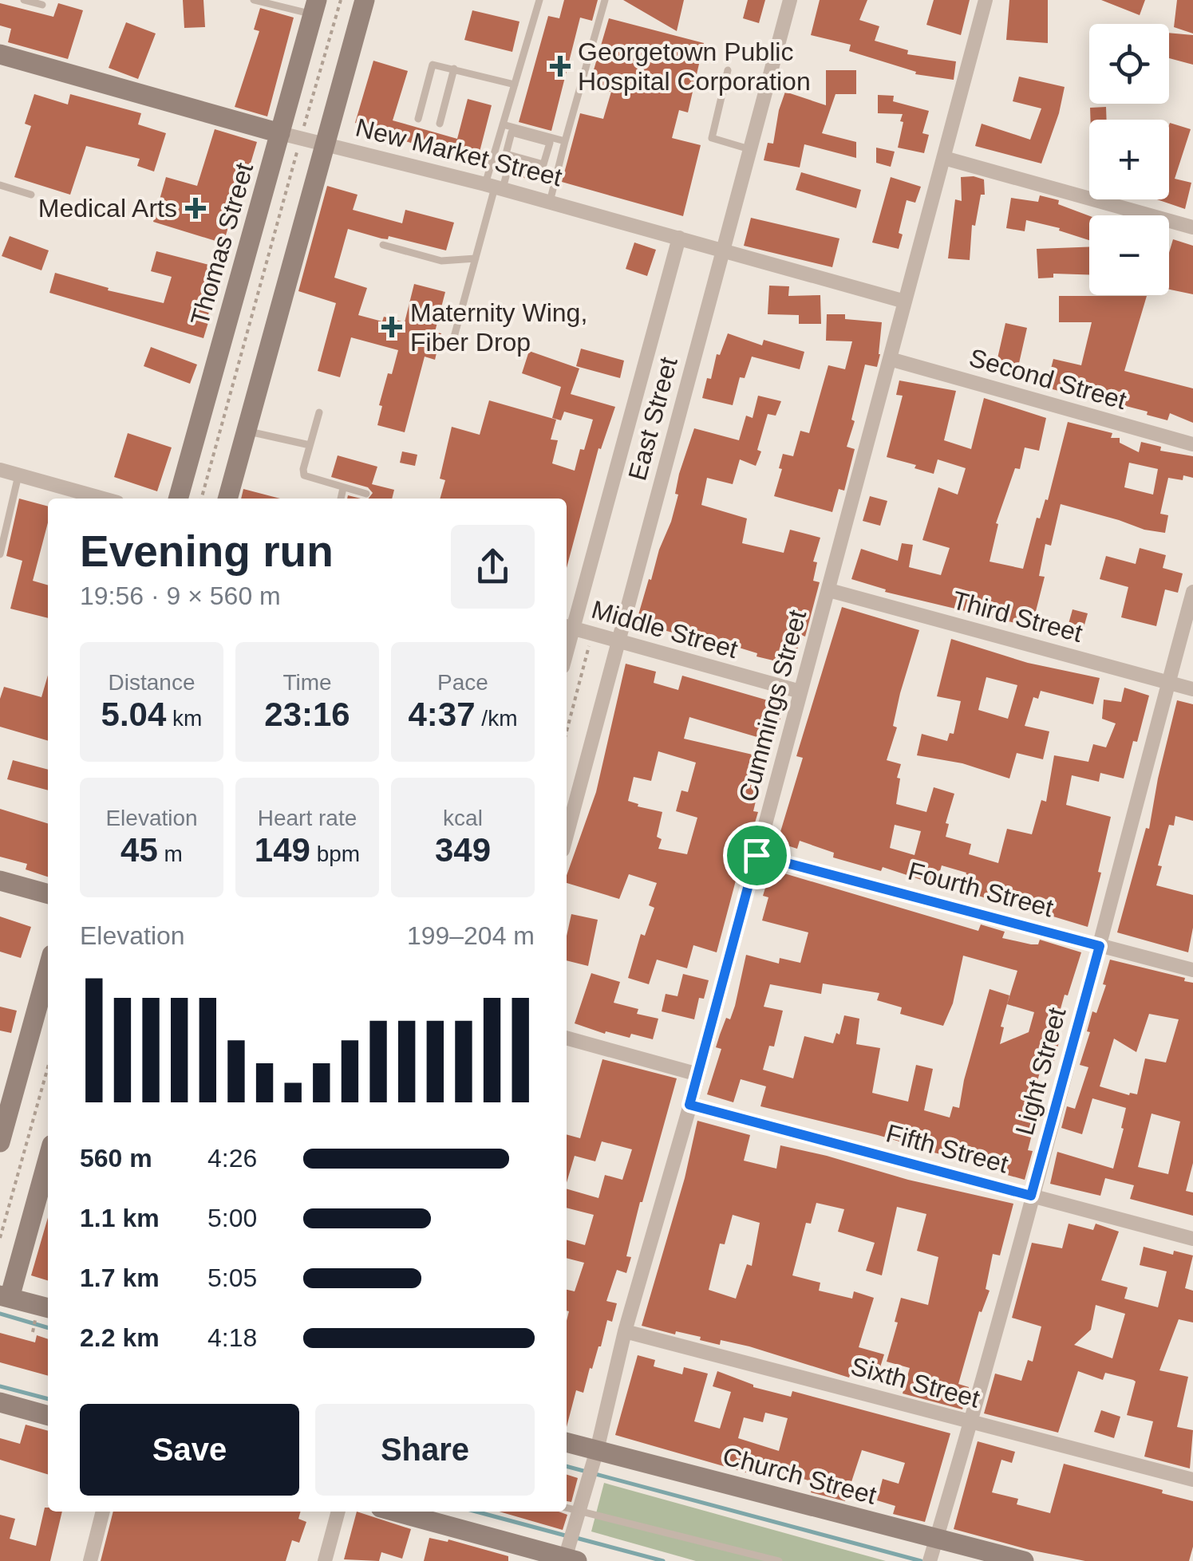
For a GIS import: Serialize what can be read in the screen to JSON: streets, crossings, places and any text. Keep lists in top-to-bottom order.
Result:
{
  "streets": {
    "street": [
      "New Market Street",
      "Thomas Street",
      "Second Street",
      "East Street",
      "Third Street",
      "Middle Street",
      "Cummings Street",
      "Fourth Street",
      "Light Street",
      "Fifth Street",
      "Sixth Street",
      "Church Street"
    ]
  },
  "crossings": [
    ["New Market Street", "Thomas Street"],
    ["New Market Street", "East Street"],
    ["New Market Street", "Cummings Street"],
    ["Second Street", "Cummings Street"],
    ["East Street", "Middle Street"],
    ["Third Street", "Cummings Street"],
    ["Third Street", "Light Street"],
    ["Middle Street", "Cummings Street"],
    ["Cummings Street", "Fourth Street"],
    ["Cummings Street", "Fifth Street"],
    ["Cummings Street", "Sixth Street"],
    ["Cummings Street", "Church Street"],
    ["Fourth Street", "Light Street"],
    ["Light Street", "Fifth Street"],
    ["Light Street", "Sixth Street"],
    ["Light Street", "Church Street"]
  ],
  "places": {
    "health": ["Georgetown Public Hospital Corporation", "Medical Arts", "Maternity Wing, Fiber Drop"]
  },
  "page": {
    "map_buttons": ["+", "−"],
    "heading": ["Evening run", "19:56 · 9 × 560 m"],
    "stats": [
      ["Distance", "5.04 km"],
      ["Time", "23:16"],
      ["Pace", "4:37 /km"],
      ["Elevation", "45 m"],
      ["Heart rate", "149 bpm"],
      ["kcal", "349"]
    ],
    "chart": ["Elevation", "199–204 m"],
    "list": [
      {
        "name": "560 m",
        "note": "4:26"
      },
      {
        "name": "1.1 km",
        "note": "5:00"
      },
      {
        "name": "1.7 km",
        "note": "5:05"
      },
      {
        "name": "2.2 km",
        "note": "4:18"
      }
    ],
    "buttons": ["Save", "Share"]
  }
}
